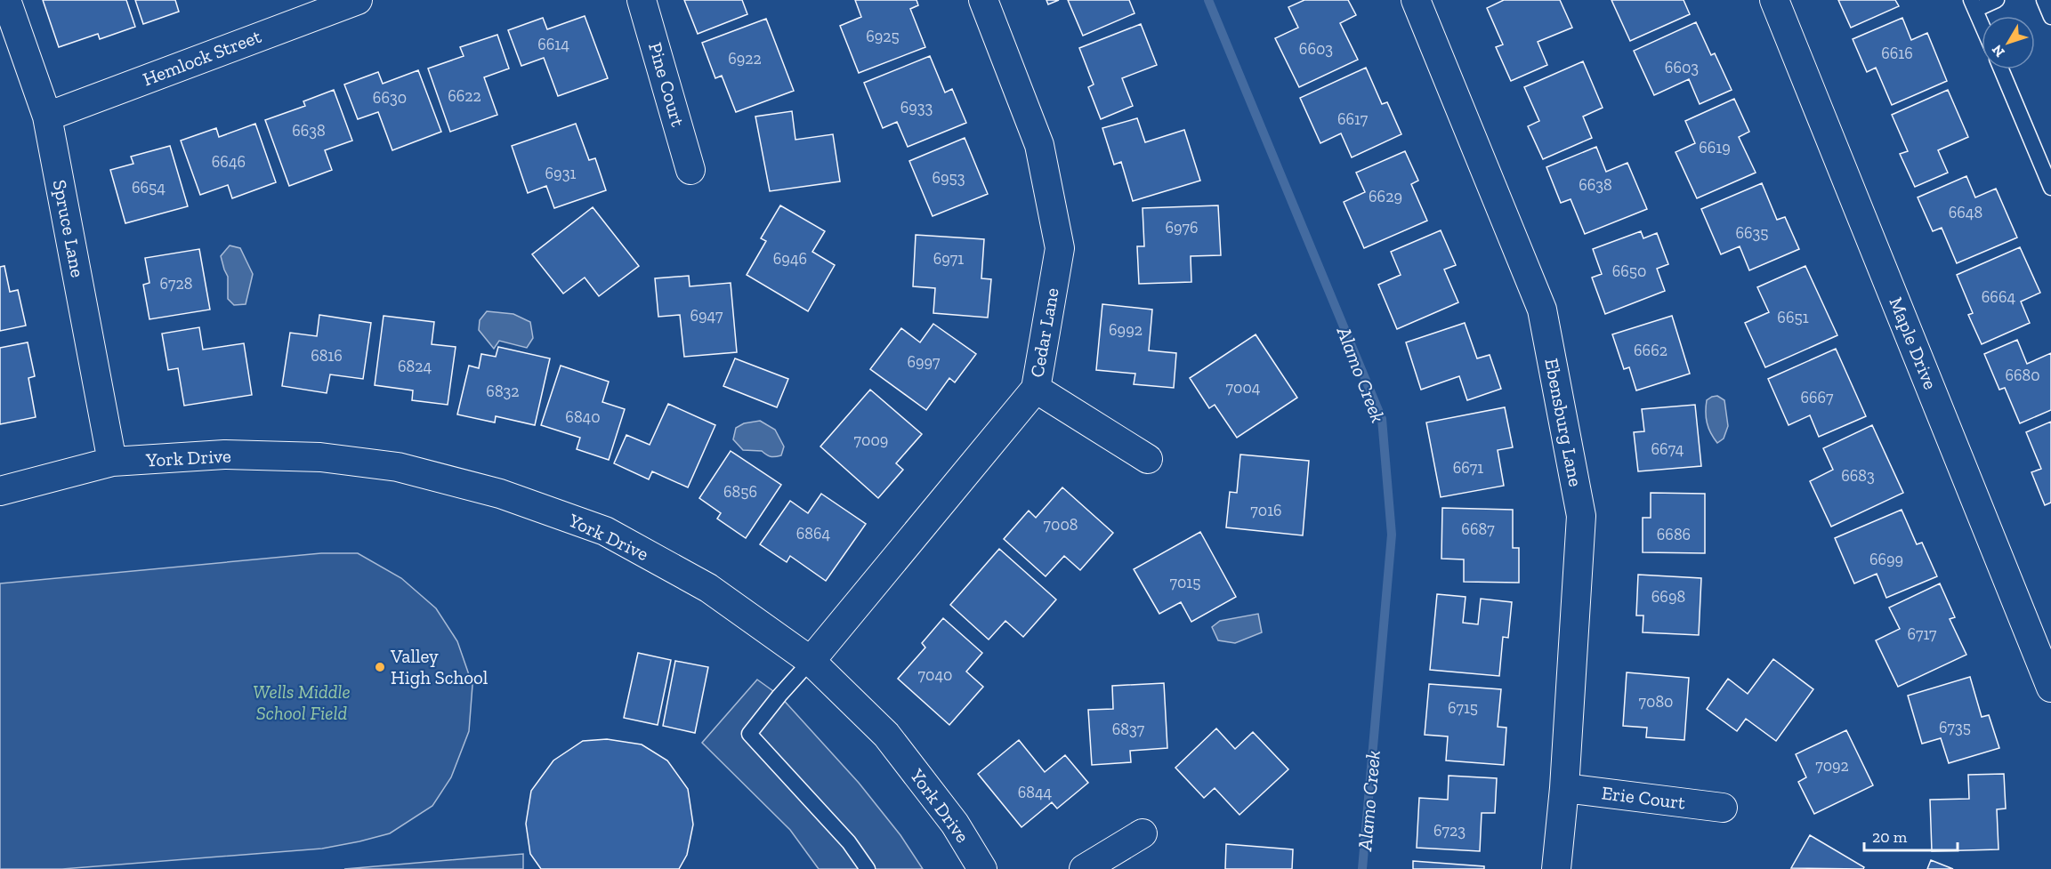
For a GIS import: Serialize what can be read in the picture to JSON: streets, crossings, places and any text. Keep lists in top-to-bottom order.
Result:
{
  "streets": {
    "street": [
      "Hemlock Street",
      "Pine Court",
      "Spruce Lane",
      "Cedar Lane",
      "Maple Drive",
      "Ebensburg Lane",
      "York Drive",
      "Erie Court"
    ]
  },
  "crossings": [
    ["Hemlock Street", "Spruce Lane"],
    ["Spruce Lane", "York Drive"],
    ["Cedar Lane", "York Drive"],
    ["Ebensburg Lane", "Erie Court"]
  ],
  "water": ["Alamo Creek"],
  "parks": ["Wells Middle School Field"],
  "places": ["Valley High School"],
  "house_numbers": [
    "6925",
    "6614",
    "6603",
    "6616",
    "6922",
    "6603",
    "6622",
    "6630",
    "6933",
    "6617",
    "6638",
    "6619",
    "6646",
    "6931",
    "6953",
    "6638",
    "6654",
    "6629",
    "6648",
    "6976",
    "6635",
    "6946",
    "6971",
    "6650",
    "6728",
    "6664",
    "6947",
    "6651",
    "6992",
    "6662",
    "6816",
    "6997",
    "6824",
    "6680",
    "7004",
    "6832",
    "6667",
    "6840",
    "7009",
    "6674",
    "6671",
    "6683",
    "6856",
    "7016",
    "7008",
    "6687",
    "6864",
    "6686",
    "6699",
    "7015",
    "6698",
    "6717",
    "7040",
    "7080",
    "6715",
    "6735",
    "6837",
    "7092",
    "6844",
    "6723"
  ],
  "scale_bar": "20 m",
  "north": "bottom left"
}
